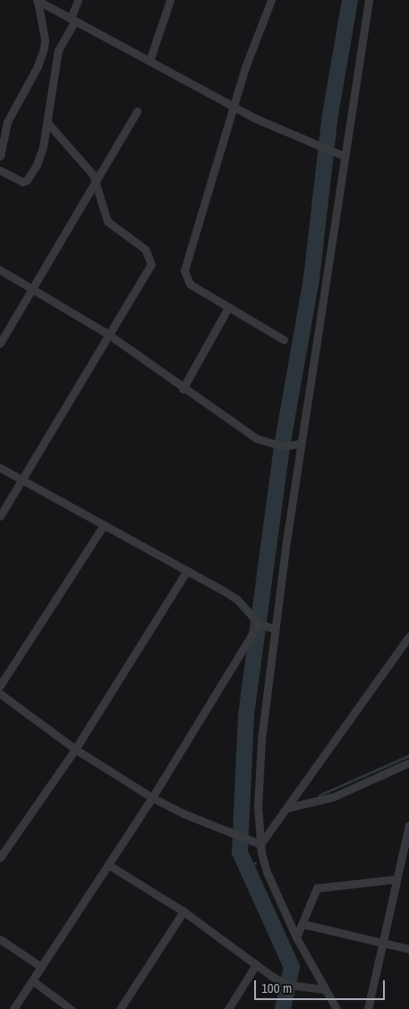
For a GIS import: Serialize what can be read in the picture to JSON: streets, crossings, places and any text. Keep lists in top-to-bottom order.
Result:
{
  "scale_bar": "100 m"
}
